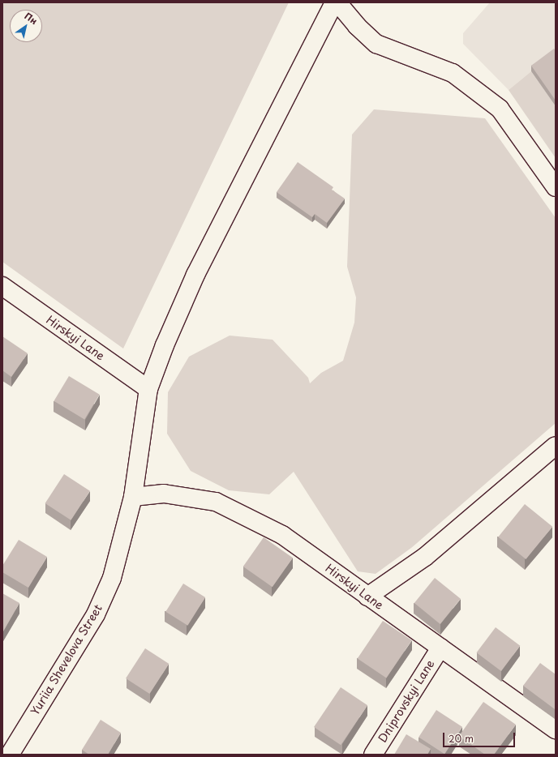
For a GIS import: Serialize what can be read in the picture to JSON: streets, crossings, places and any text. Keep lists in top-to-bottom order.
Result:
{
  "streets": {
    "street": ["Hirskyi Lane", "Yuriia Shevelova Street", "Dniprovskyi Lane"]
  },
  "crossings": [
    ["Hirskyi Lane", "Yuriia Shevelova Street"],
    ["Hirskyi Lane", "Dniprovskyi Lane"]
  ],
  "scale_bar": "20 m",
  "north": "top right"
}
